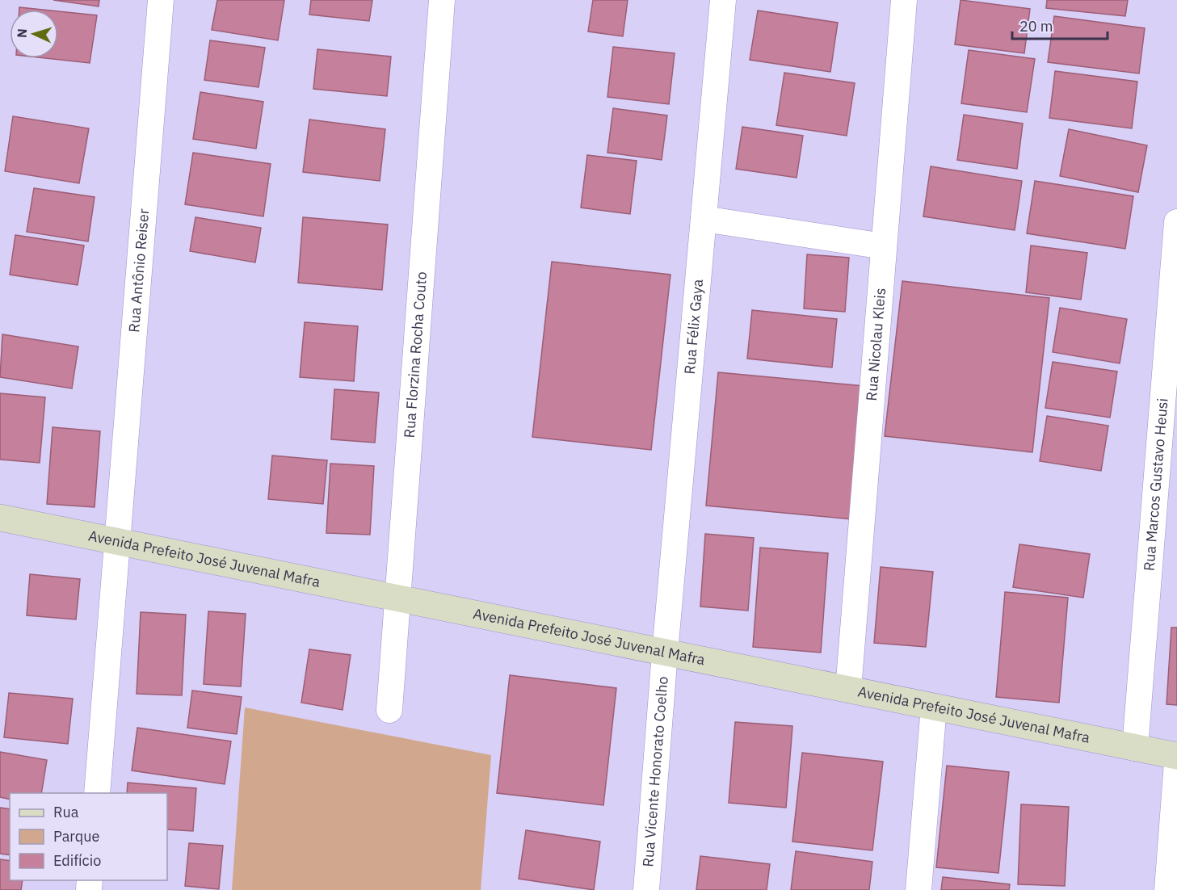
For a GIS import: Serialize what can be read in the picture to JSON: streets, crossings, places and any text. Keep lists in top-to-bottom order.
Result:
{
  "streets": {
    "main road": ["Avenida Prefeito José Juvenal Mafra"],
    "street": [
      "Rua Antônio Reiser",
      "Rua Félix Gaya",
      "Rua Nicolau Kleis",
      "Rua Florzina Rocha Couto",
      "Rua Marcos Gustavo Heusi",
      "Rua Vicente Honorato Coelho"
    ]
  },
  "crossings": [
    ["Rua Antônio Reiser", "Avenida Prefeito José Juvenal Mafra"],
    ["Rua Félix Gaya", "Avenida Prefeito José Juvenal Mafra"],
    ["Rua Félix Gaya", "Rua Vicente Honorato Coelho"],
    ["Rua Nicolau Kleis", "Avenida Prefeito José Juvenal Mafra"],
    ["Rua Florzina Rocha Couto", "Avenida Prefeito José Juvenal Mafra"],
    ["Rua Marcos Gustavo Heusi", "Avenida Prefeito José Juvenal Mafra"],
    ["Avenida Prefeito José Juvenal Mafra", "Rua Vicente Honorato Coelho"]
  ],
  "legend": ["Rua", "Parque", "Edifício"],
  "scale_bar": "20 m",
  "north": "left"
}
